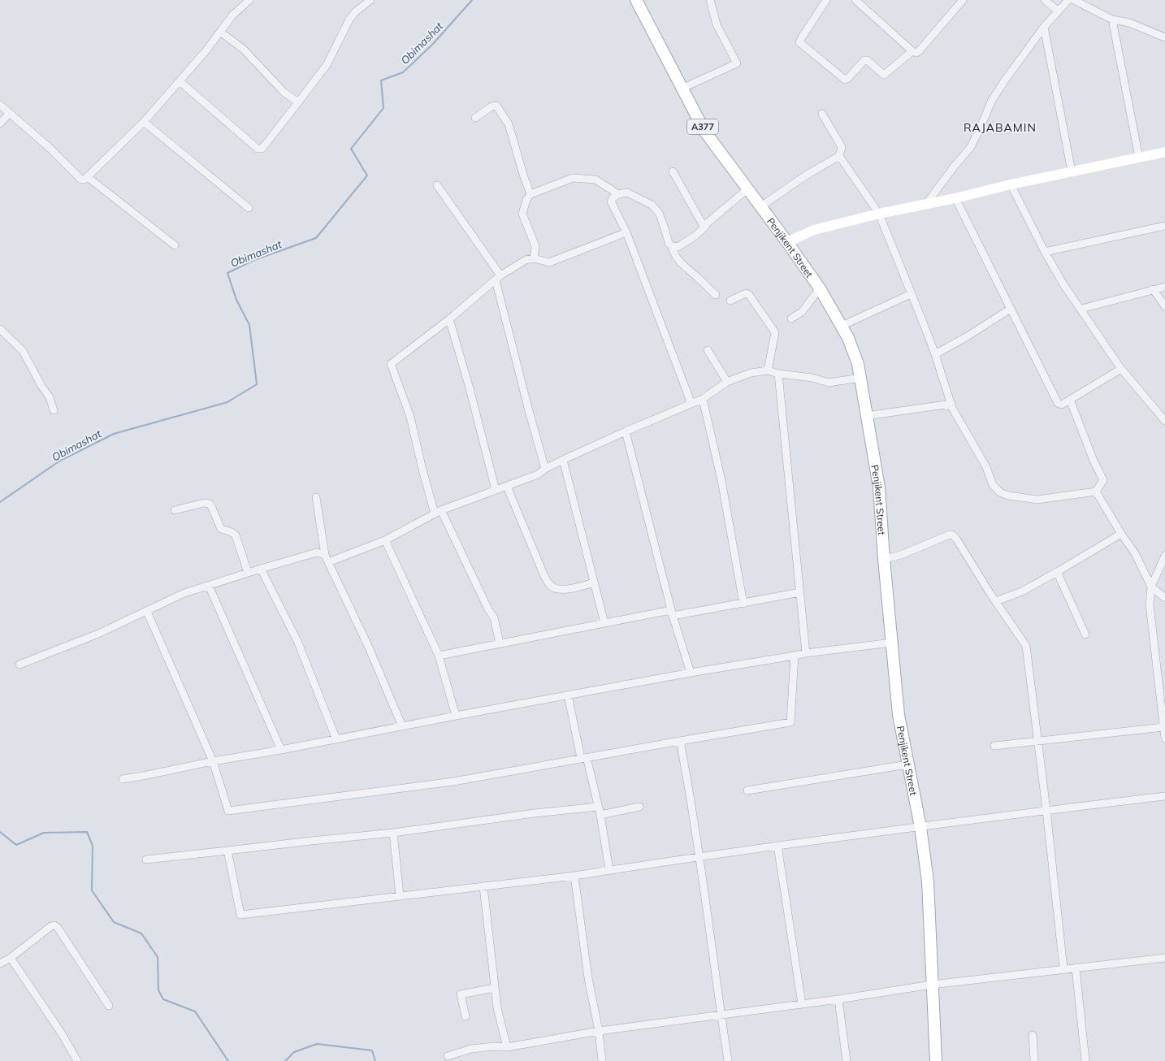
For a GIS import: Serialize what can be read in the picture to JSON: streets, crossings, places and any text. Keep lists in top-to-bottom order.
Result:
{
  "streets": {
    "main road": ["A377", "Penjikent Street"]
  },
  "districts": ["RAJABAMIN"],
  "water": ["Obimashat"]
}
